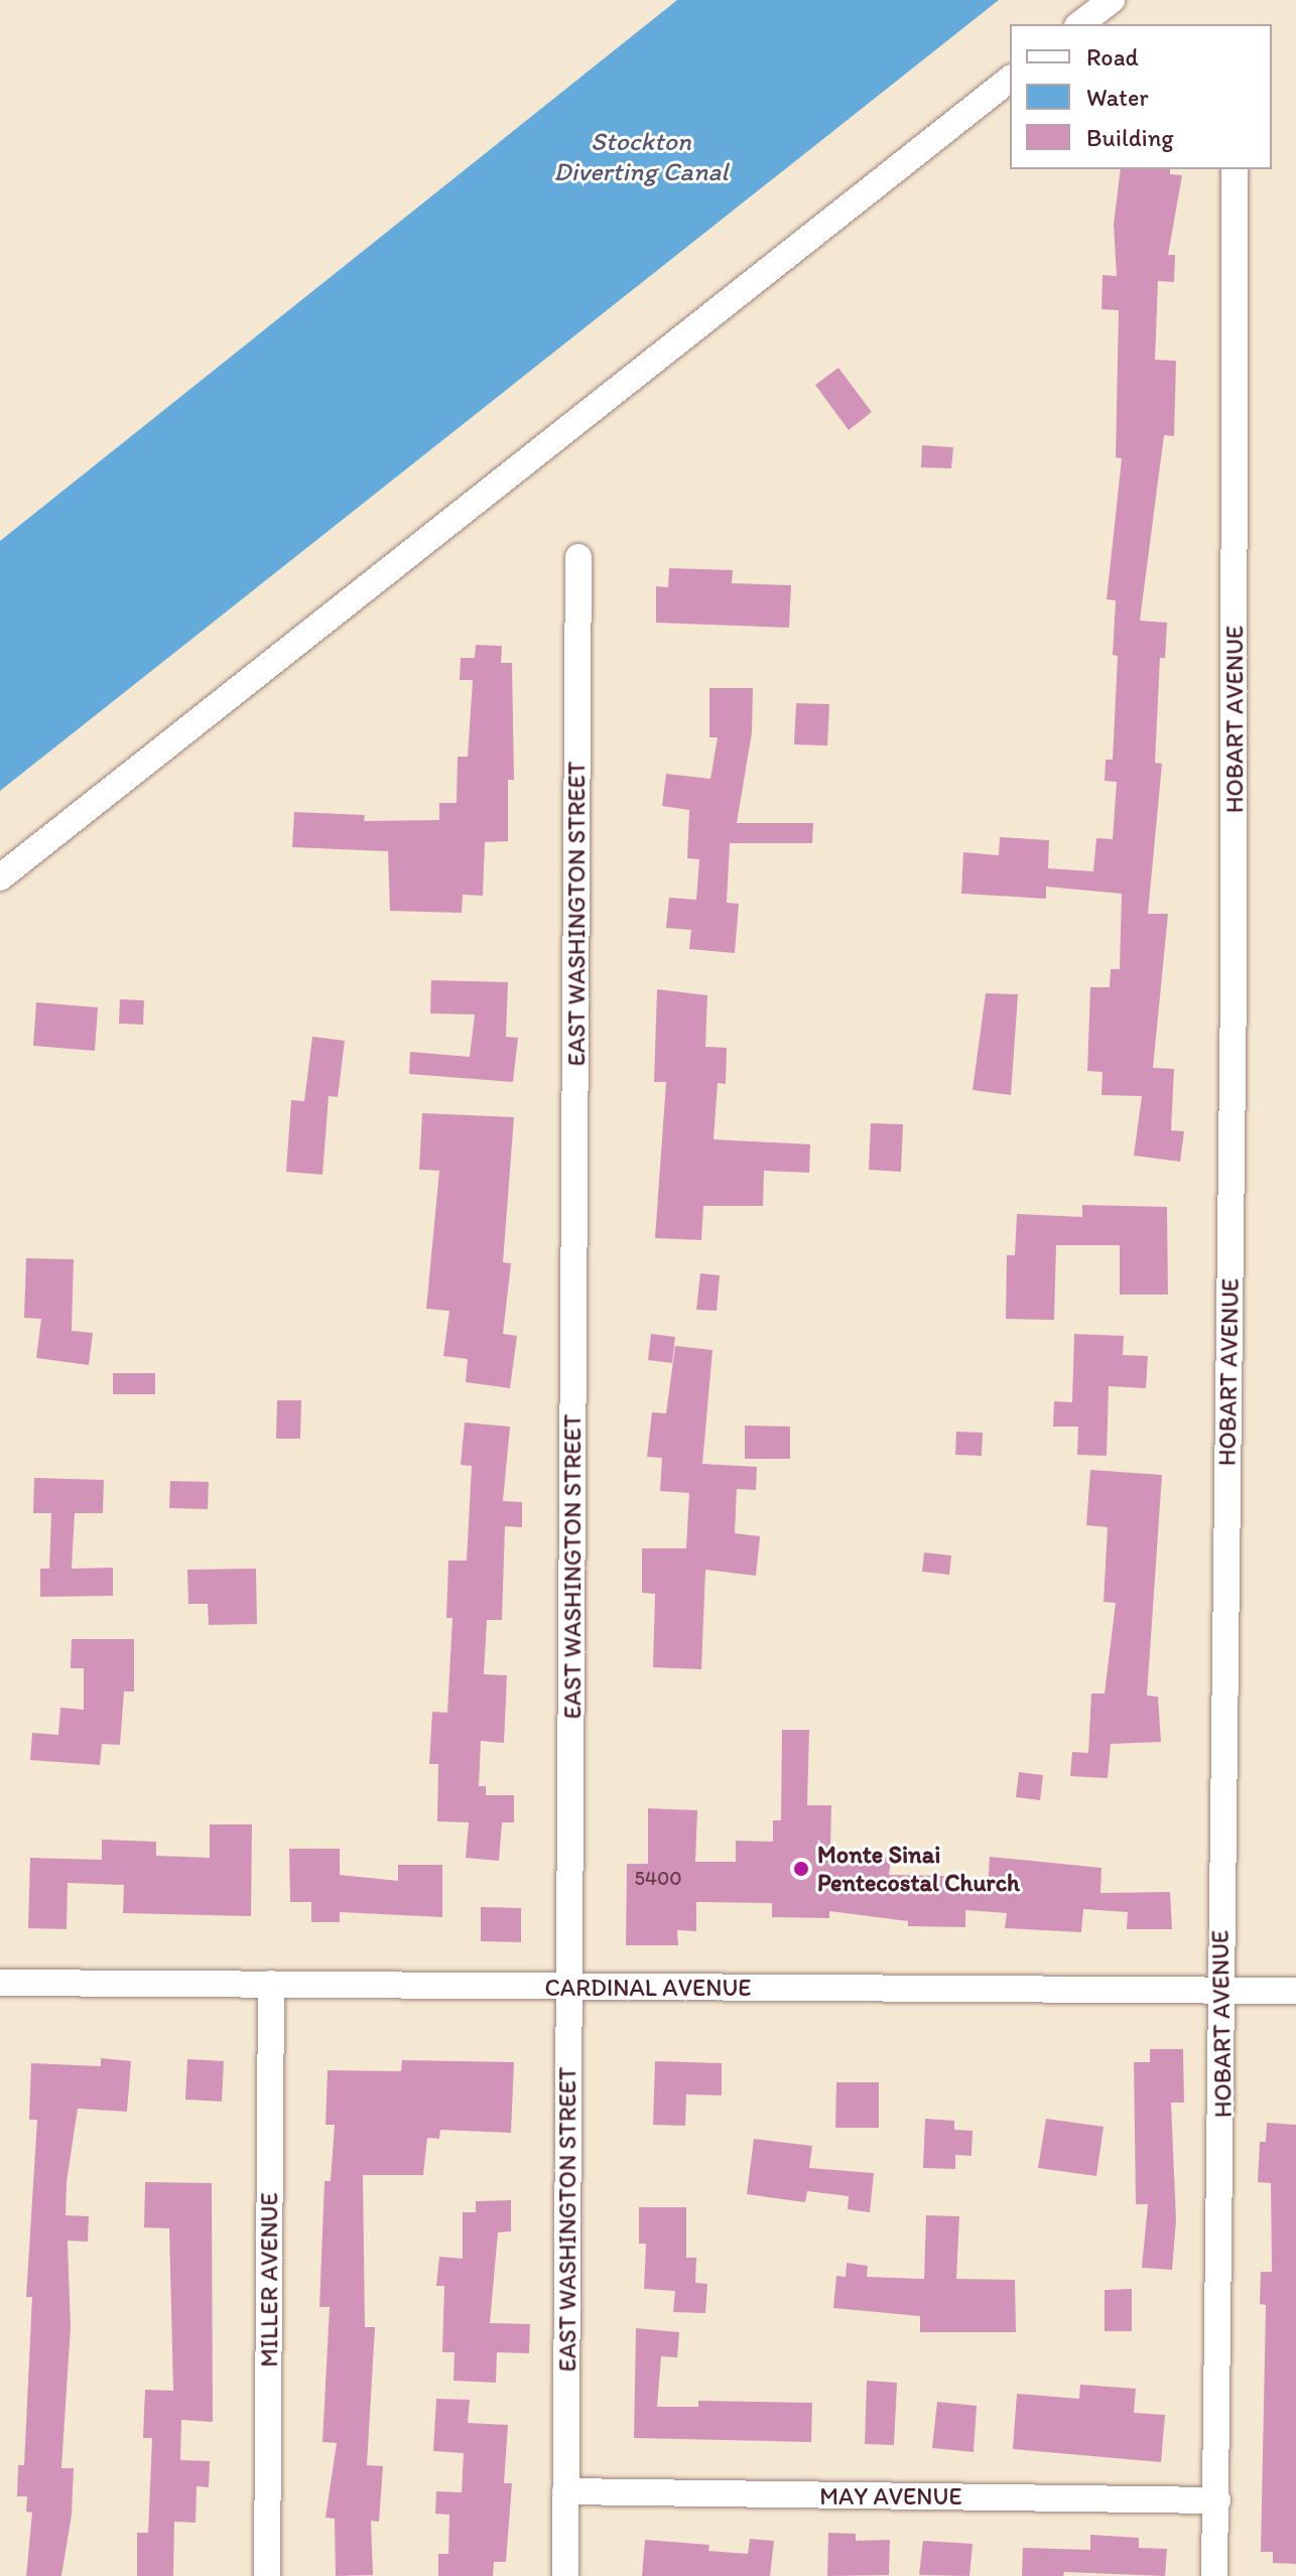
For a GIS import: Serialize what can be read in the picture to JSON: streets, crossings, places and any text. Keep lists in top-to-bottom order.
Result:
{
  "streets": {
    "street": [
      "HOBART AVENUE",
      "EAST WASHINGTON STREET",
      "CARDINAL AVENUE",
      "MILLER AVENUE",
      "MAY AVENUE"
    ]
  },
  "crossings": [
    ["HOBART AVENUE", "CARDINAL AVENUE"],
    ["HOBART AVENUE", "MAY AVENUE"],
    ["EAST WASHINGTON STREET", "CARDINAL AVENUE"],
    ["EAST WASHINGTON STREET", "MAY AVENUE"],
    ["CARDINAL AVENUE", "MILLER AVENUE"]
  ],
  "water": ["Stockton Diverting Canal"],
  "places": ["Monte Sinai Pentecostal Church"],
  "house_numbers": ["5400"],
  "legend": ["Road", "Water", "Building"]
}
